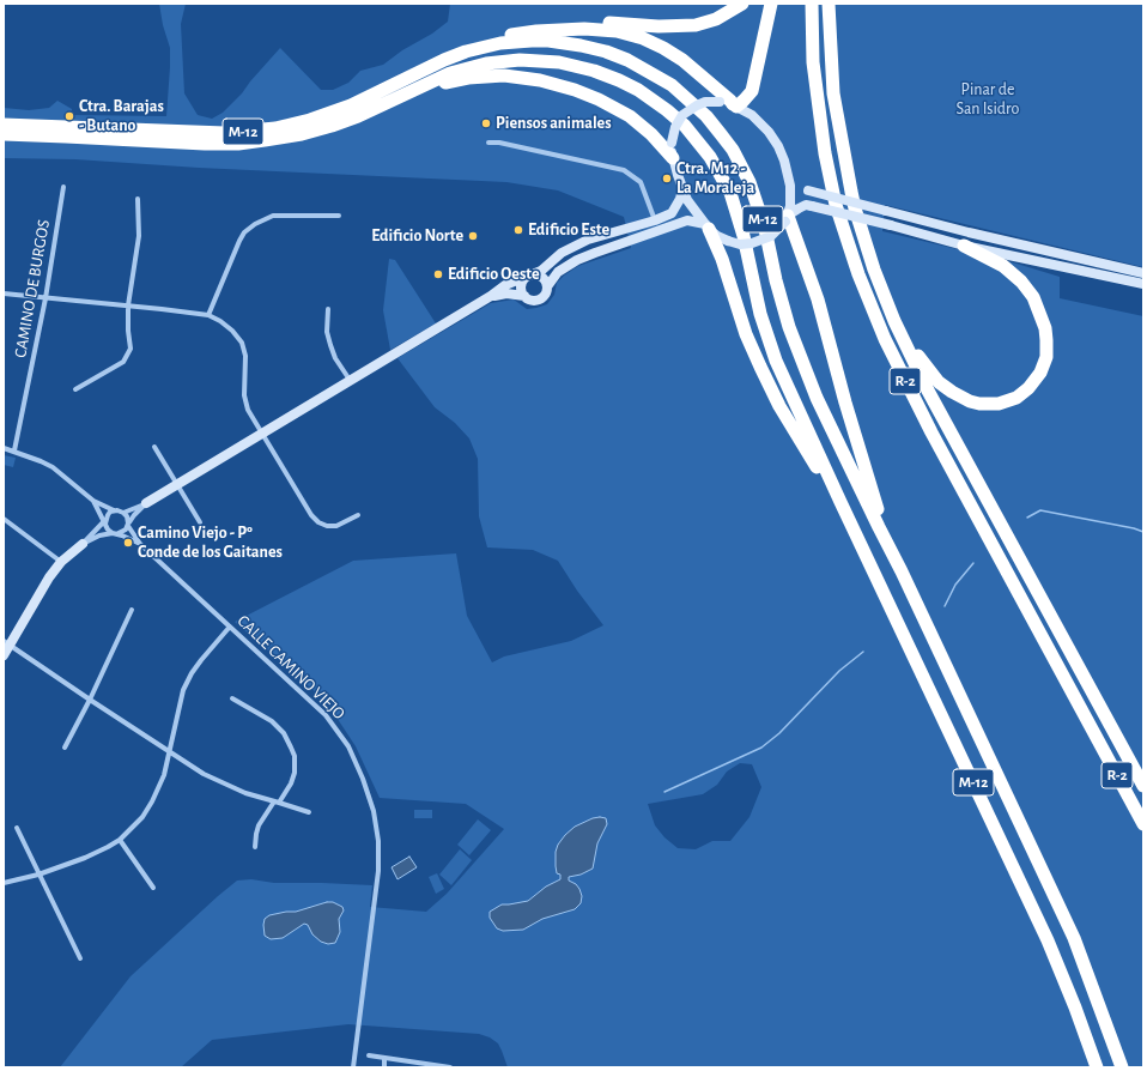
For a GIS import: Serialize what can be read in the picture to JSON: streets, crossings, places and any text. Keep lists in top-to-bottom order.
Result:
{
  "streets": {
    "highway": ["M-12", "R-2"],
    "street": ["CAMINO DE BURGOS", "CALLE CAMINO VIEJO"]
  },
  "parks": ["Pinar de San Isidro"],
  "places": [
    "Ctra. Barajas - Butano",
    "Piensos animales",
    "Ctra. M12 - La Moraleja",
    "Edificio Este",
    "Edificio Norte",
    "Edificio Oeste",
    "Camino Viejo - Pº Conde de los Gaitanes"
  ]
}
